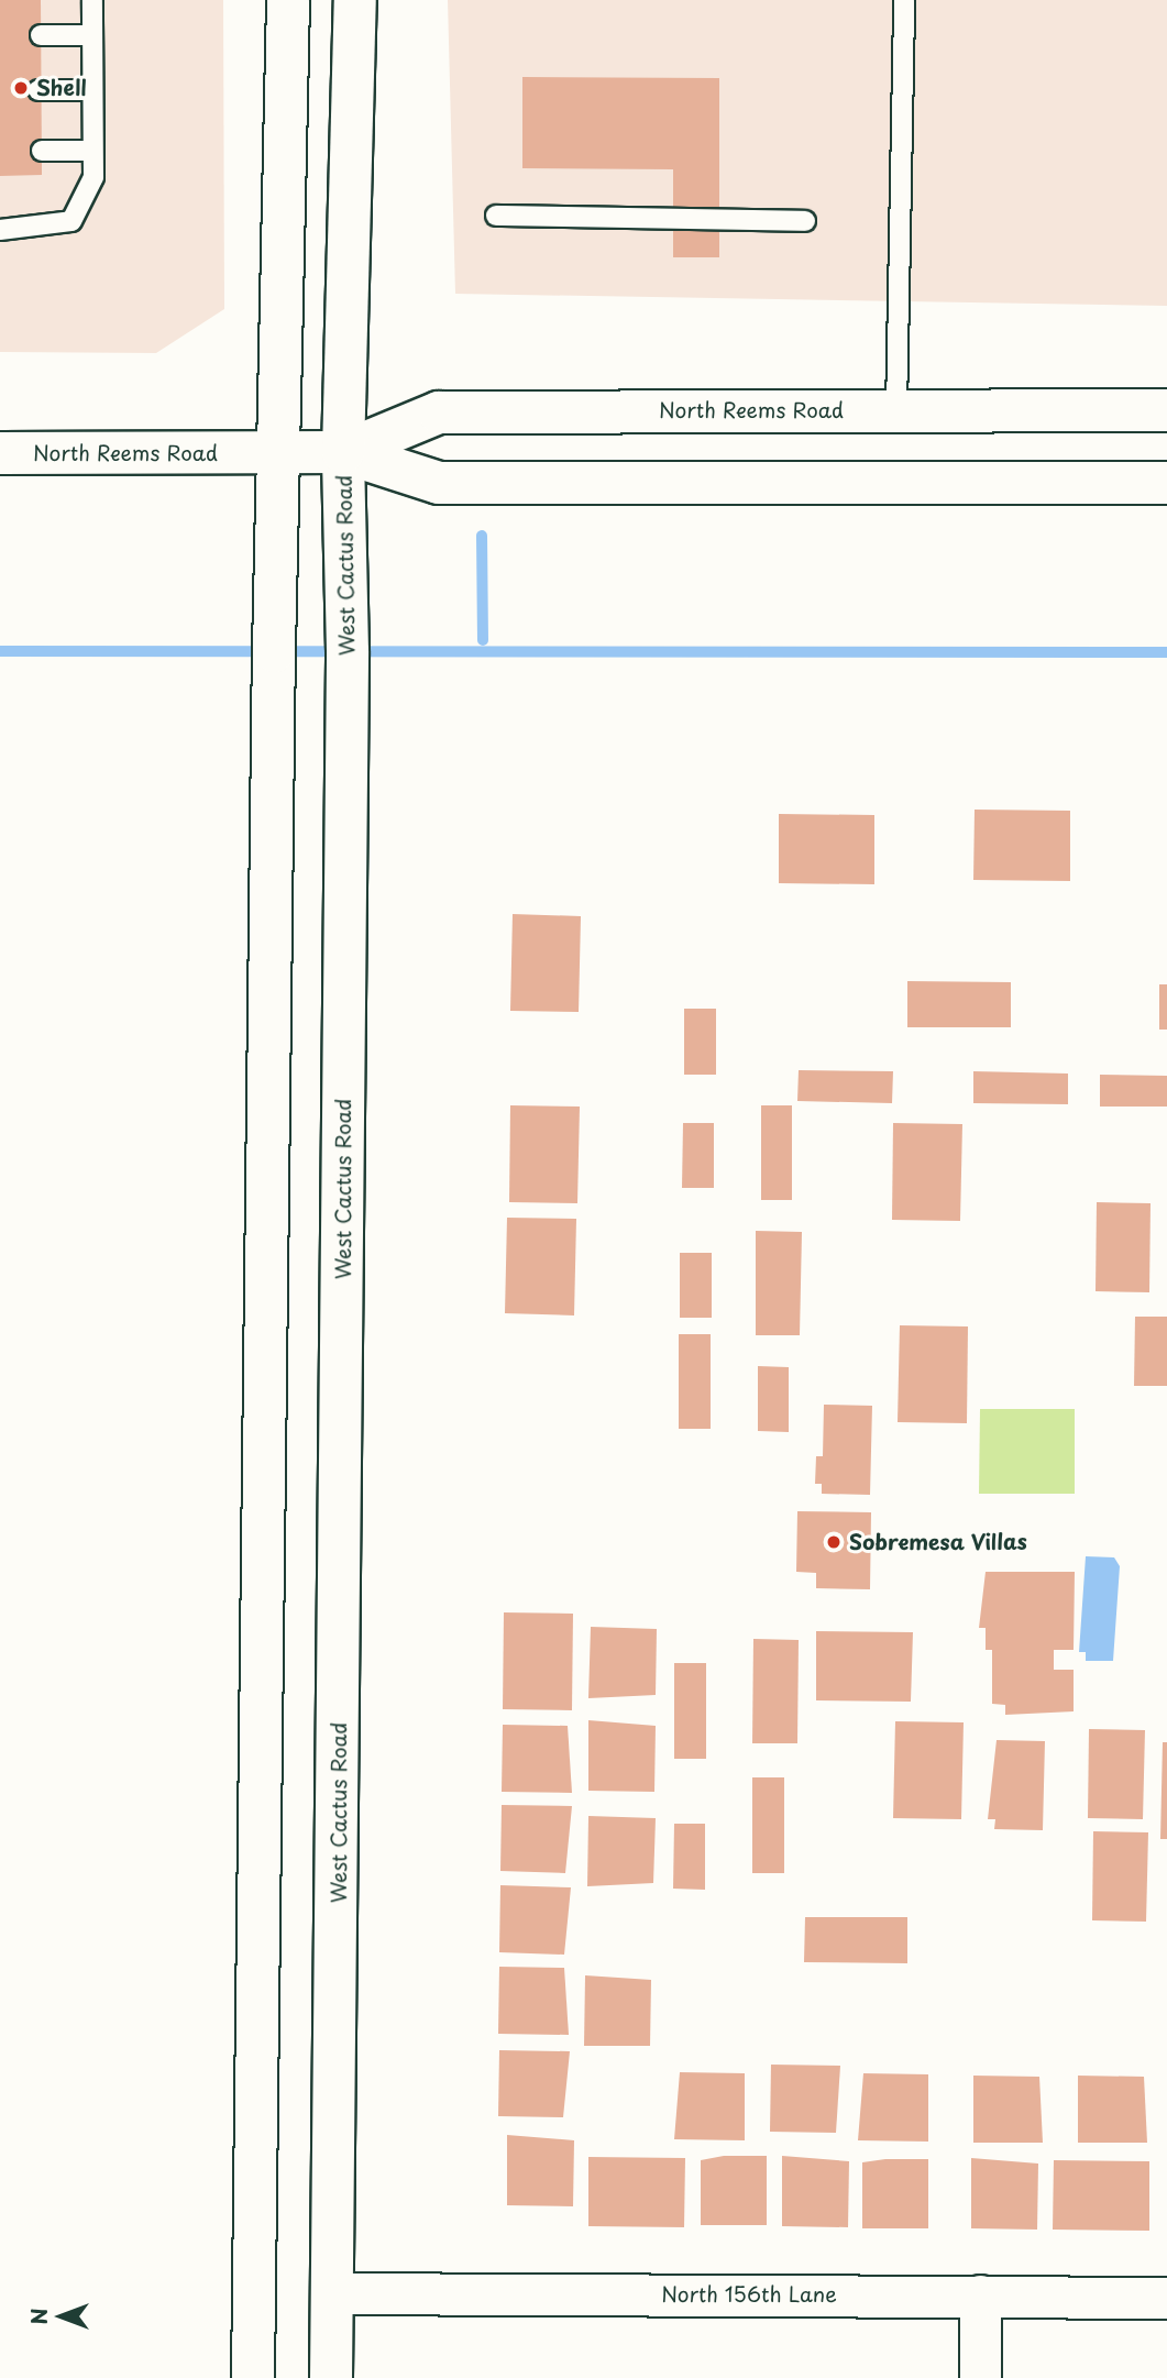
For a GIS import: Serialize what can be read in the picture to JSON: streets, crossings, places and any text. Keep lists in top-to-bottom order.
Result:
{
  "streets": {
    "main road": ["North Reems Road", "West Cactus Road"],
    "street": ["North 156th Lane"]
  },
  "crossings": [
    ["North Reems Road", "West Cactus Road"],
    ["West Cactus Road", "North 156th Lane"]
  ],
  "places": ["Shell", "Sobremesa Villas"],
  "north": "left"
}
